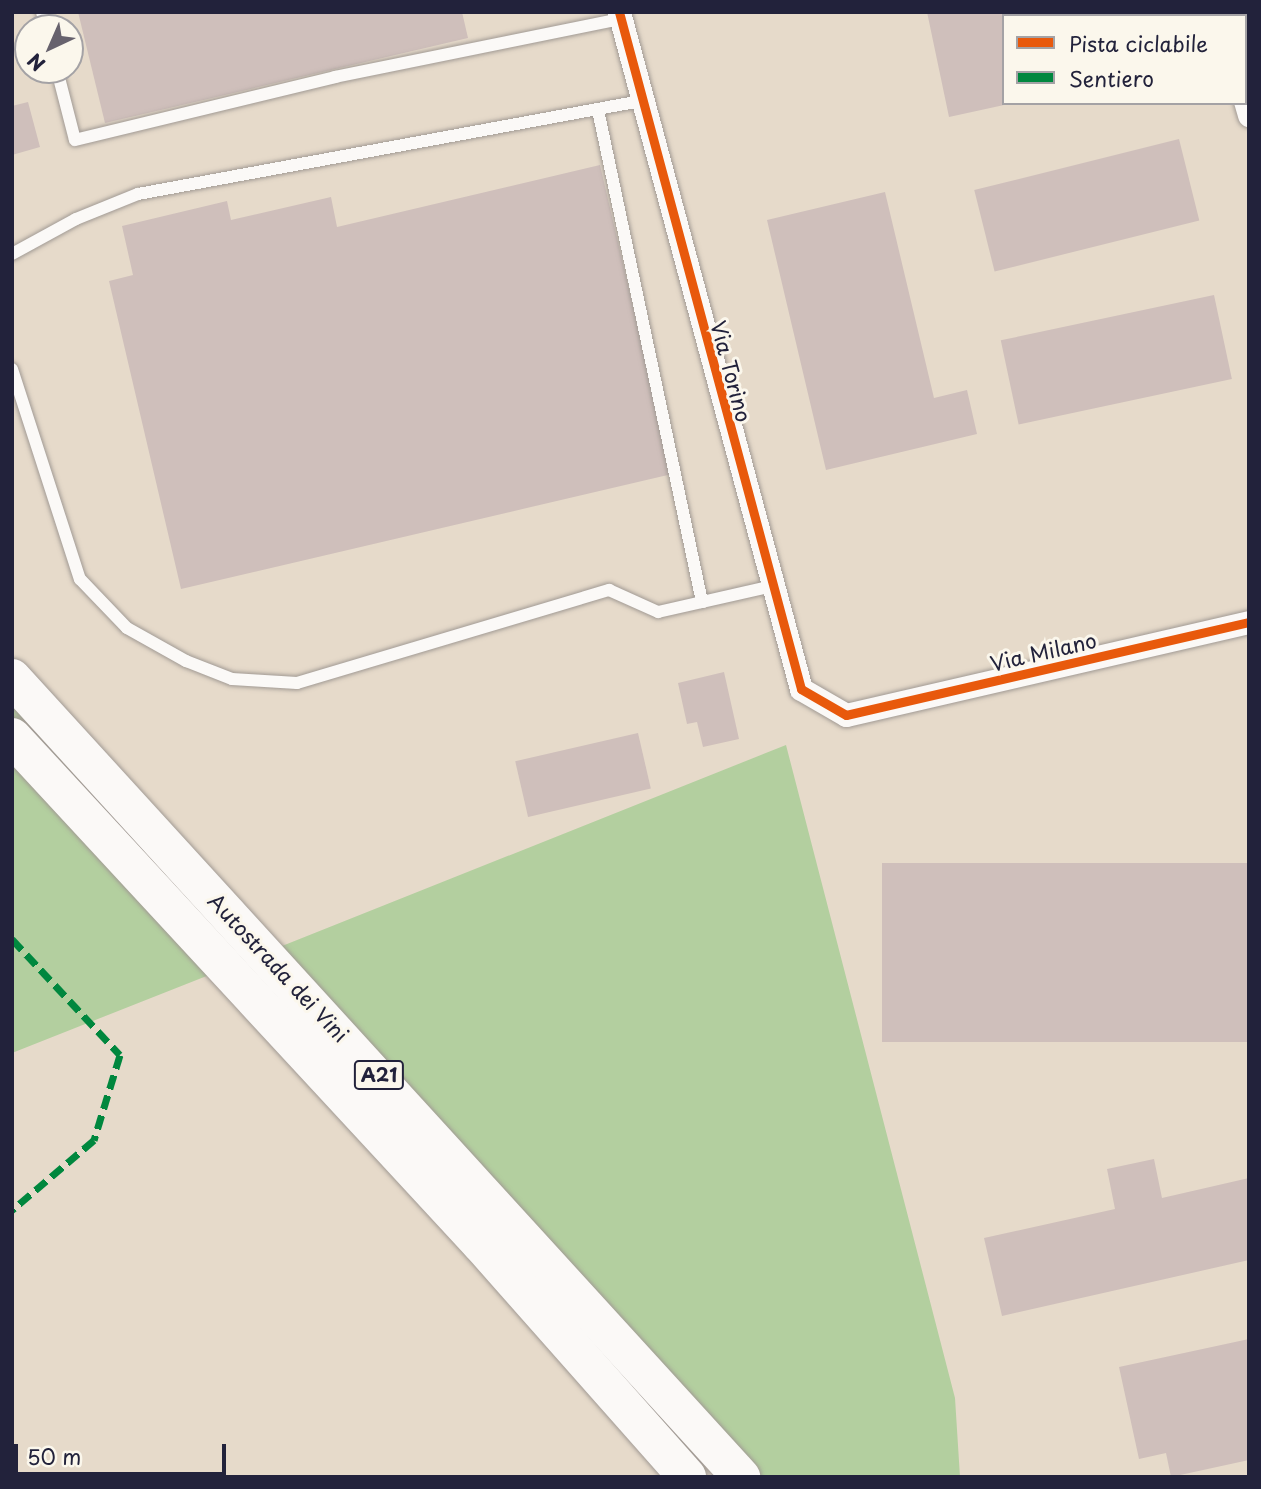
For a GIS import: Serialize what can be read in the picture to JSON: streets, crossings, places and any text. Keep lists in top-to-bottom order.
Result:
{
  "streets": {
    "highway": ["Autostrada dei Vini", "A21"],
    "street": ["Via Torino", "Via Milano"]
  },
  "crossings": [
    ["Via Torino", "Via Milano"]
  ],
  "legend": ["Pista ciclabile", "Sentiero"],
  "scale_bar": "50 m",
  "north": "bottom left"
}
